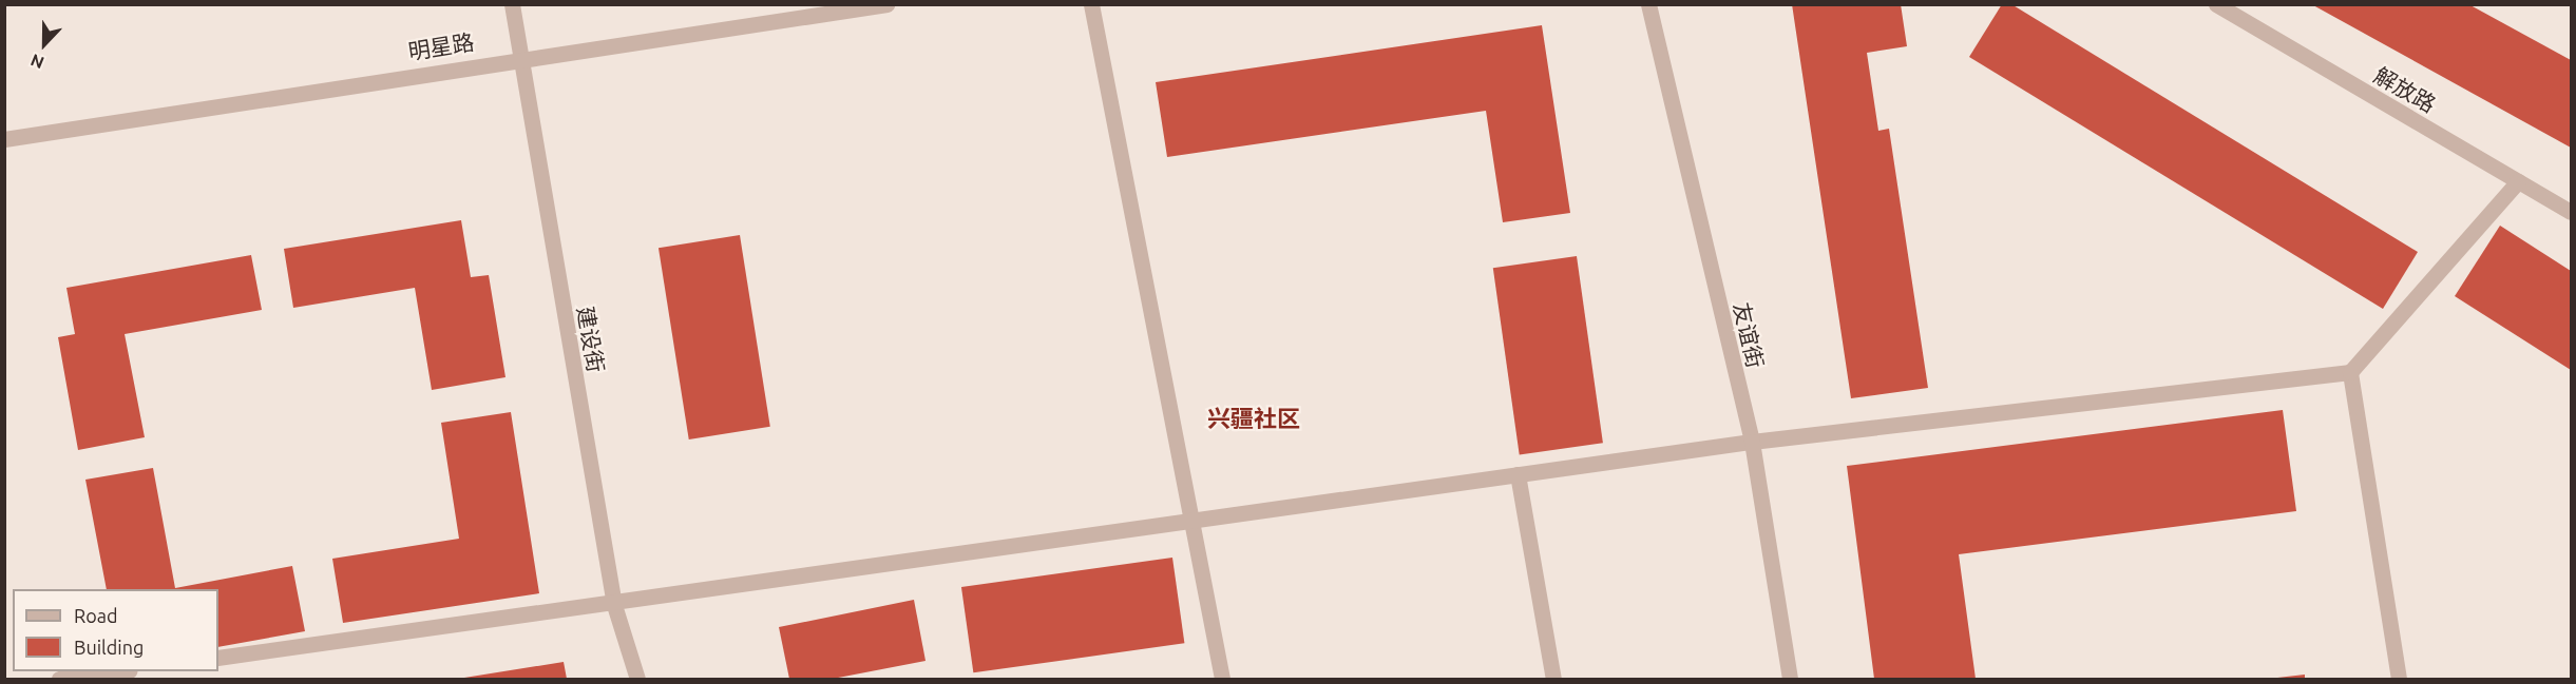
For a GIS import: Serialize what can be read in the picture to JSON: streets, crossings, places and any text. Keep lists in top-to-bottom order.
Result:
{
  "streets": {
    "street": [
      "明星路",
      "解放路",
      "友谊街",
      "建设街"
    ]
  },
  "crossings": [
    ["明星路", "建设街"]
  ],
  "districts": ["兴疆社区"],
  "legend": ["Road", "Building"],
  "north": "bottom"
}
